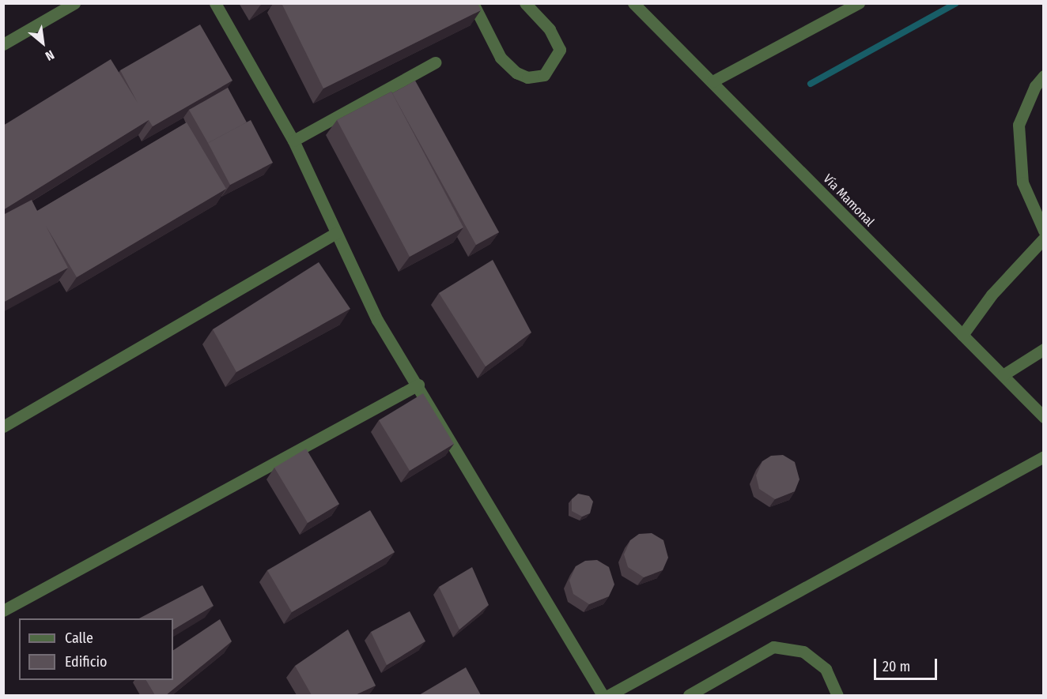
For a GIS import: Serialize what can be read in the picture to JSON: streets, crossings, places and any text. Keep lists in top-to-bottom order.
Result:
{
  "streets": {
    "street": ["Vía Mamonal"]
  },
  "legend": ["Calle", "Edificio"],
  "scale_bar": "20 m",
  "north": "bottom right"
}
